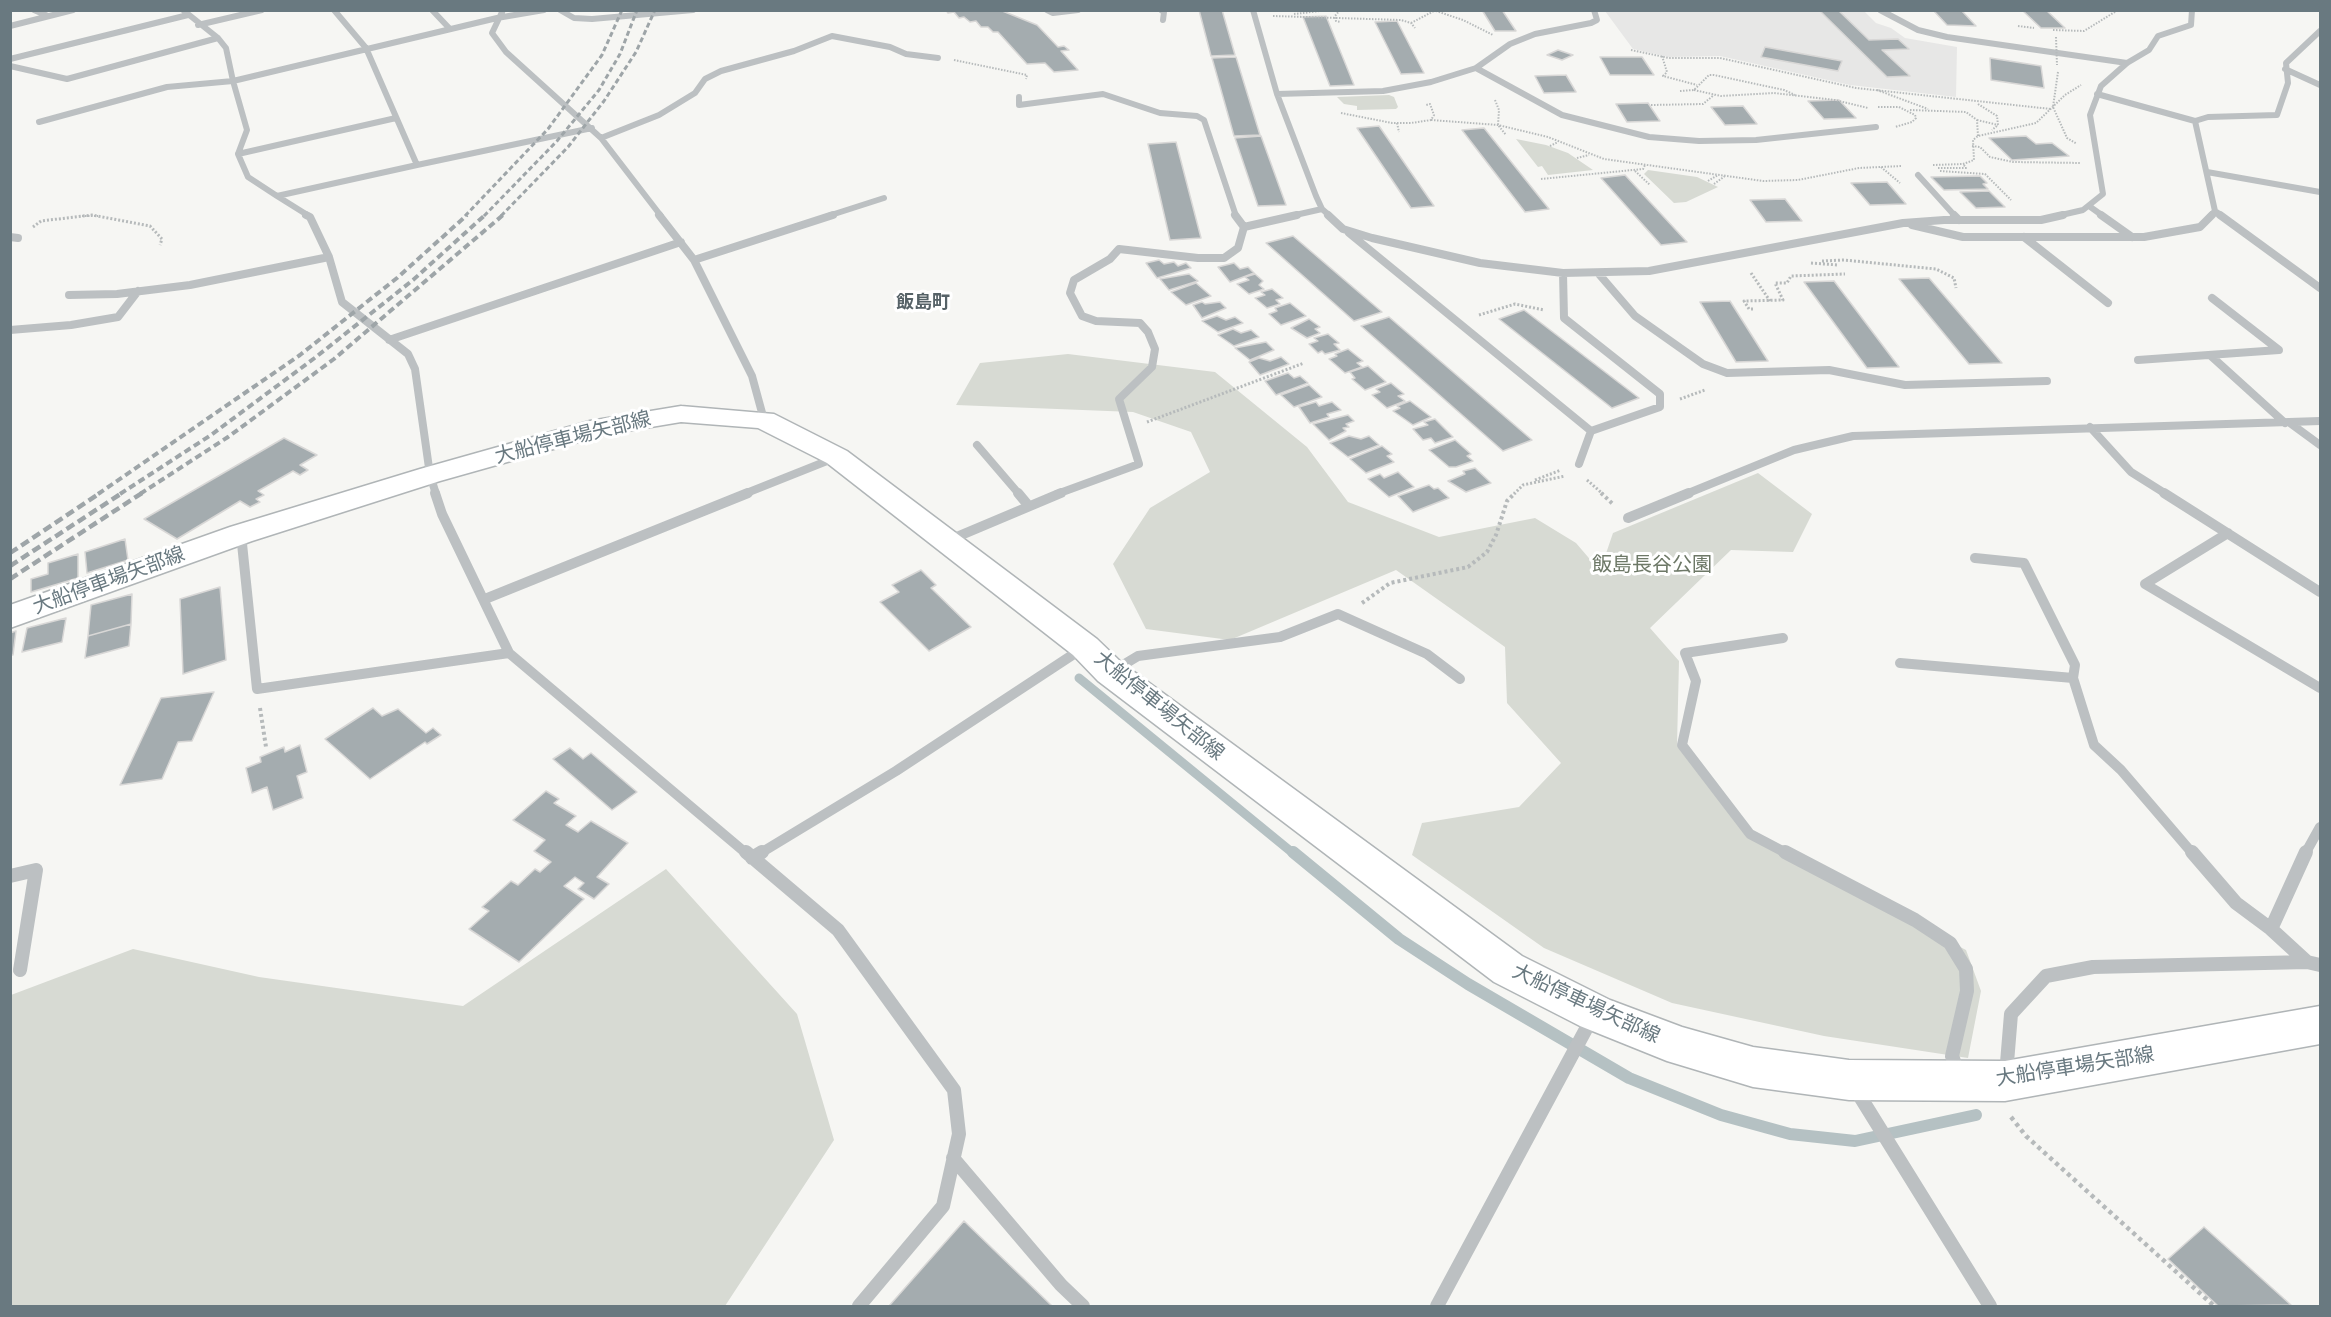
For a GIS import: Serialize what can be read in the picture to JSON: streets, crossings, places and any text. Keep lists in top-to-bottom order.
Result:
{
  "streets": {
    "main road": ["大船停車場矢部線"]
  },
  "districts": ["飯島町"],
  "parks": ["飯島長谷公園"]
}
